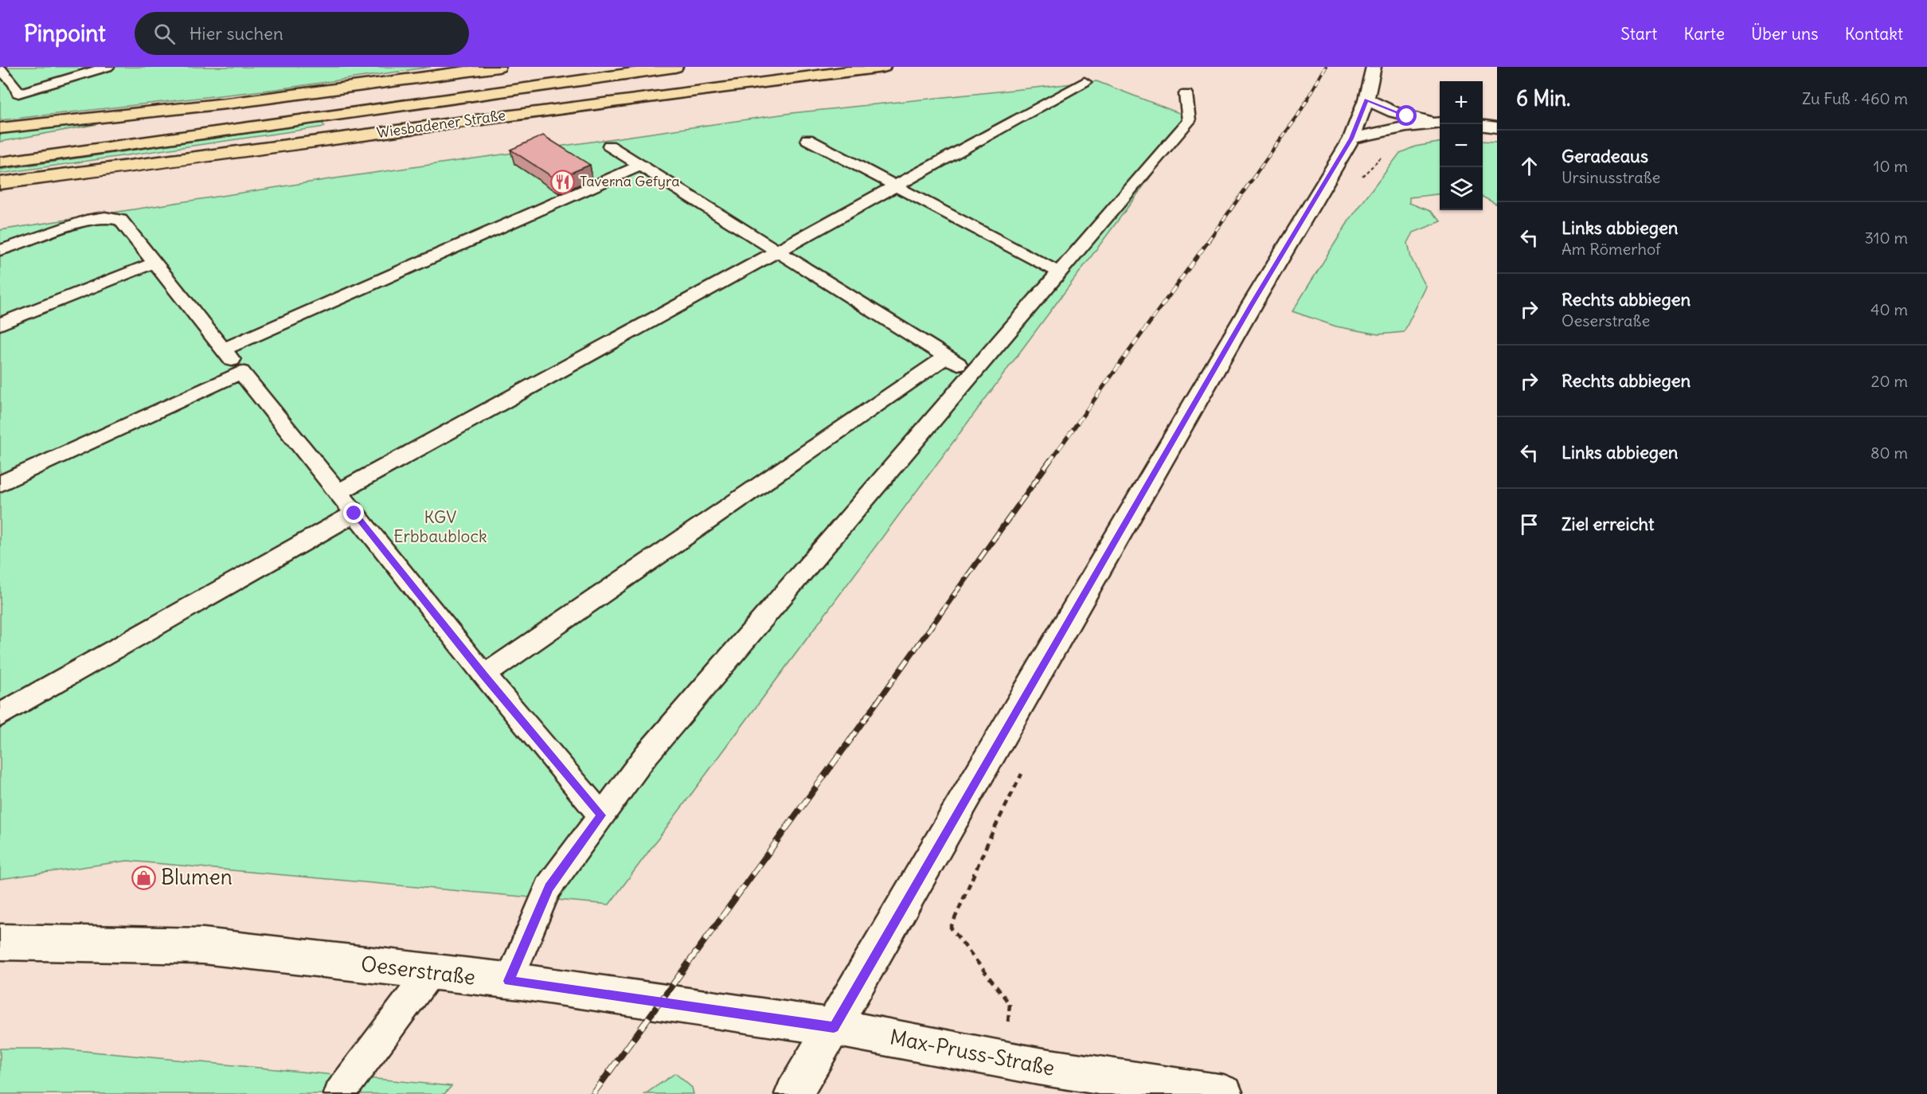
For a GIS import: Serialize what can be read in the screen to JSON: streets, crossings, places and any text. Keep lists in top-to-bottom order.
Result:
{
  "streets": {
    "highway": ["Wiesbadener Straße"],
    "main road": ["Oeserstraße", "Max-Pruss-Straße"]
  },
  "crossings": [
    ["Oeserstraße", "Max-Pruss-Straße"]
  ],
  "parks": ["KGV Erbbaublock"],
  "places": {
    "restaurant": ["Taverna Gefyra"],
    "shop": ["Blumen"]
  },
  "page": {
    "header": "Pinpoint",
    "search": "Hier suchen",
    "nav": [
      "Start",
      "Karte",
      "Über uns",
      "Kontakt"
    ],
    "heading": ["6 Min.", "Zu Fuß · 460 m"],
    "map_buttons": ["+", "−"],
    "list": [
      ["Geradeaus", "Ursinusstraße", "10 m"],
      ["Links abbiegen", "Am Römerhof", "310 m"],
      ["Rechts abbiegen", "Oeserstraße", "40 m"],
      ["Rechts abbiegen", "20 m"],
      ["Links abbiegen", "80 m"],
      "Ziel erreicht"
    ]
  }
}
